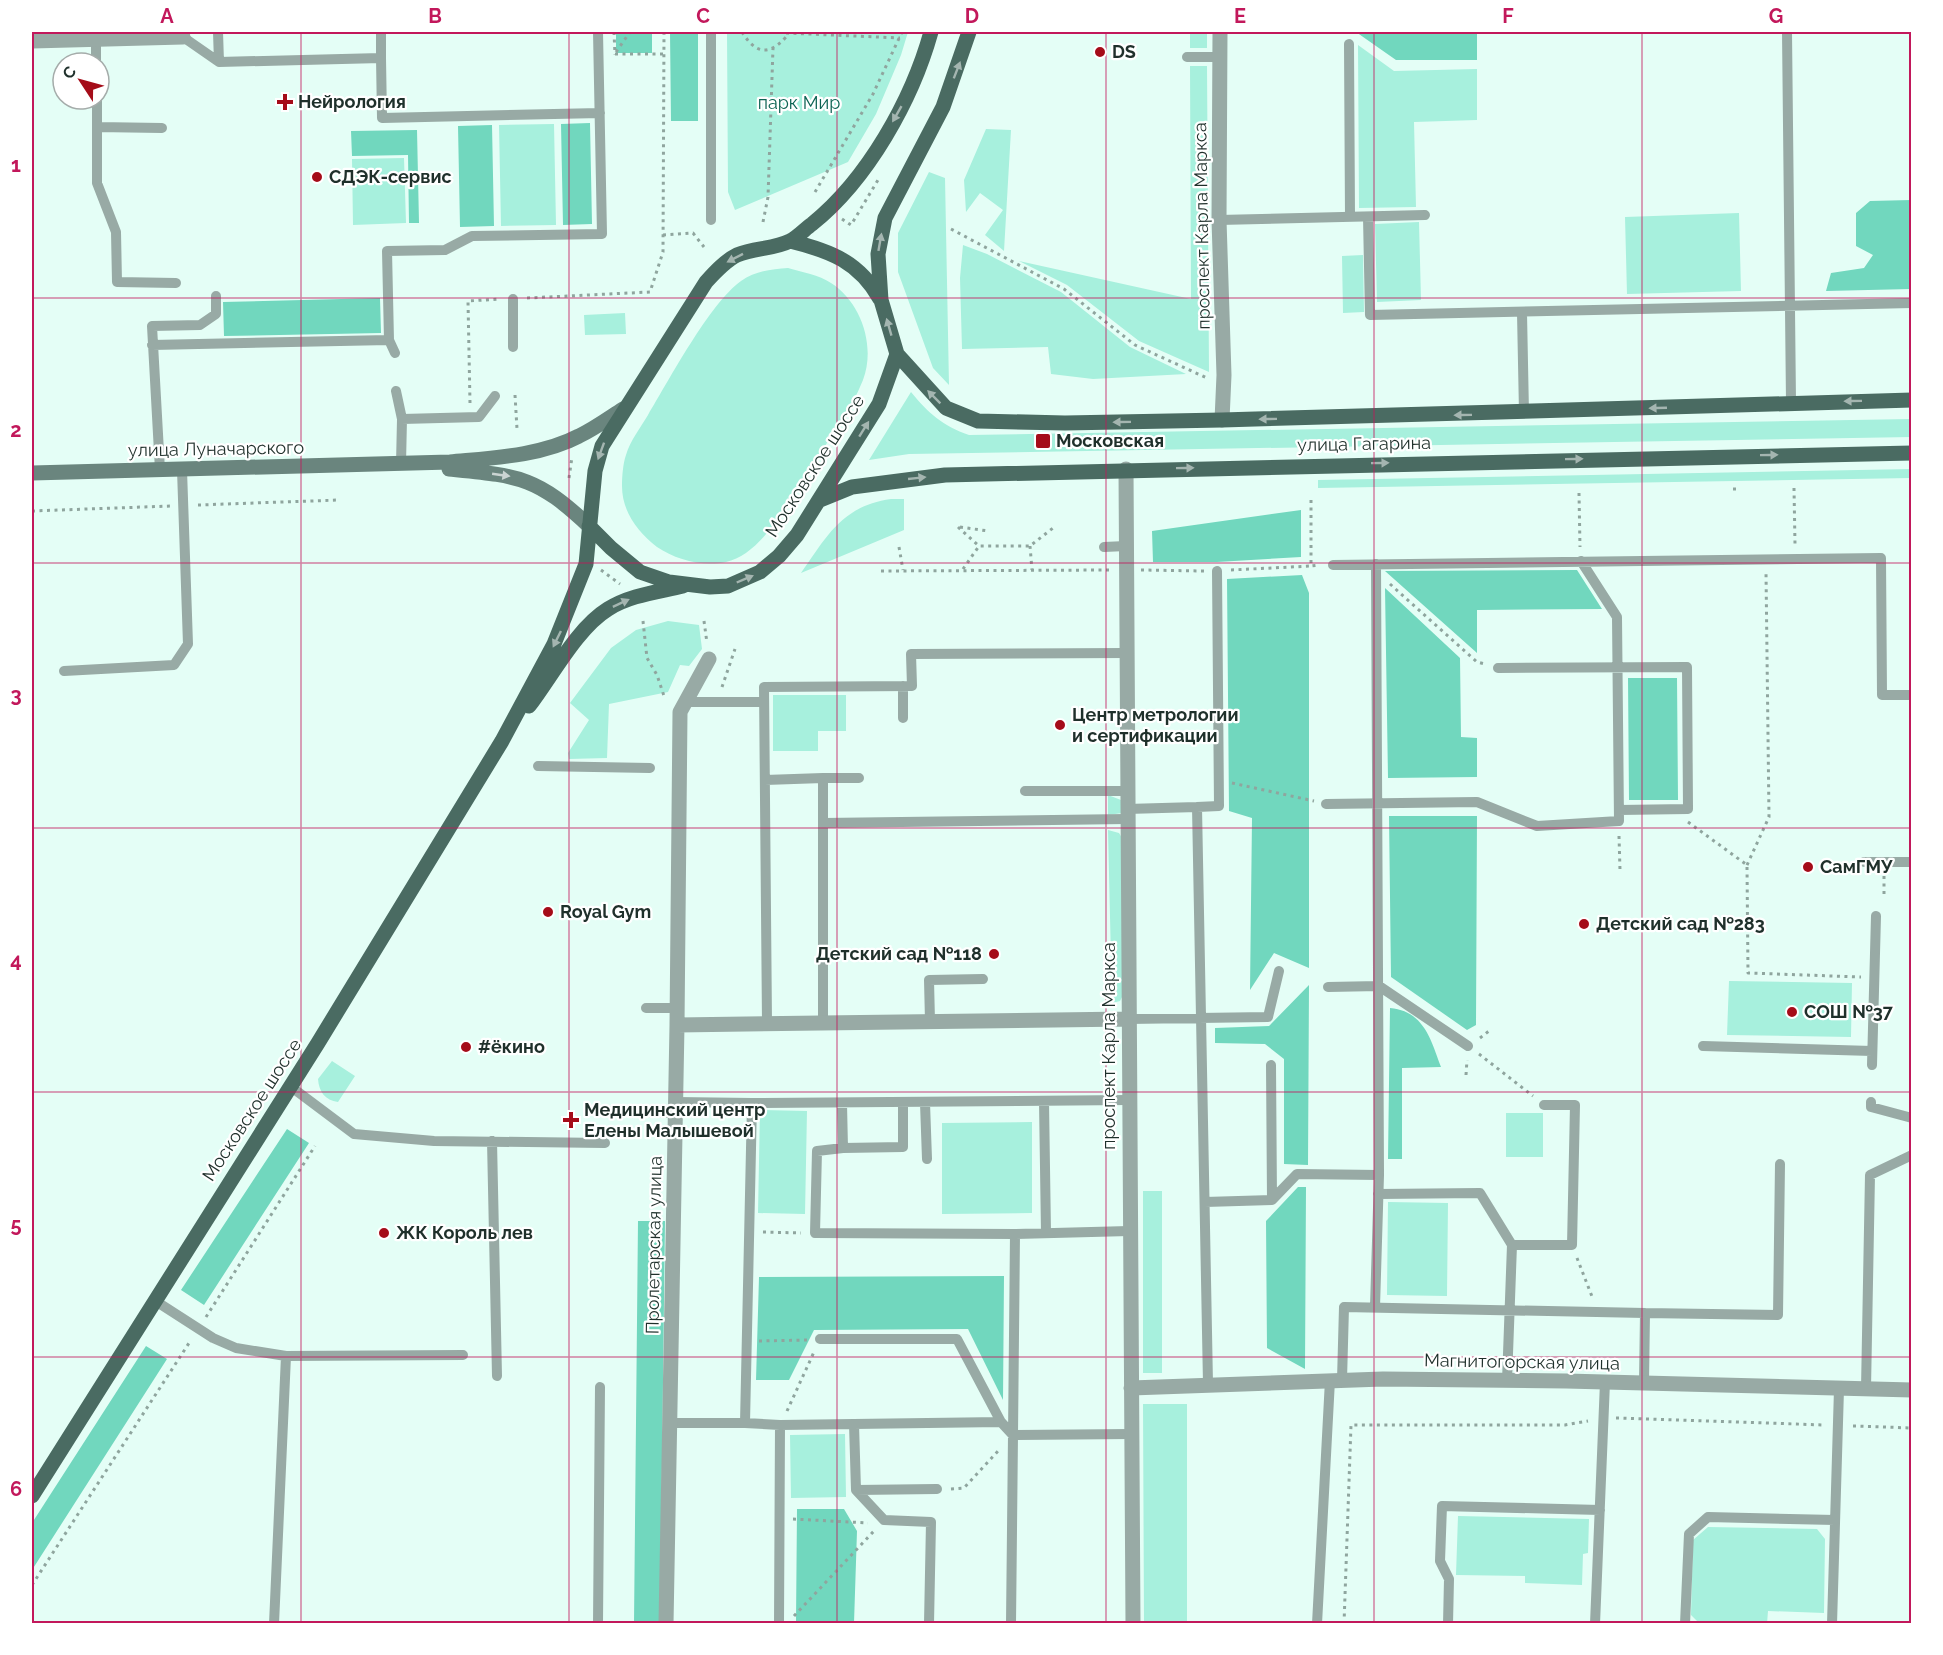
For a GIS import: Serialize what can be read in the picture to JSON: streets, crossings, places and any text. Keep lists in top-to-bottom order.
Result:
{
  "streets": {
    "main road": ["улица Гагарина", "улица Луначарского", "Московское шоссе"],
    "street": ["проспект Карла Маркса", "Пролетарская улица", "Магнитогорская улица"]
  },
  "crossings": [
    ["проспект Карла Маркса", "улица Гагарина"],
    ["проспект Карла Маркса", "Магнитогорская улица"],
    ["улица Гагарина", "Московское шоссе"],
    ["улица Луначарского", "Московское шоссе"]
  ],
  "parks": ["парк Мир"],
  "places": {
    "other": [
      "DS",
      "СДЭК-сервис",
      "Центр метрологии и сертификации",
      "СамГМУ",
      "Royal Gym",
      "Детский сад №283",
      "Детский сад №118",
      "СОШ №37",
      "#ёкино",
      "ЖК Король лев"
    ],
    "health": ["Нейрология", "Медицинский центр Елены Малышевой"],
    "transit": ["Московская"]
  },
  "north": "top left",
  "grid": {
    "columns": [
      "A",
      "B",
      "C",
      "D",
      "E",
      "F",
      "G"
    ],
    "rows": [
      "1",
      "2",
      "3",
      "4",
      "5",
      "6"
    ]
  }
}
